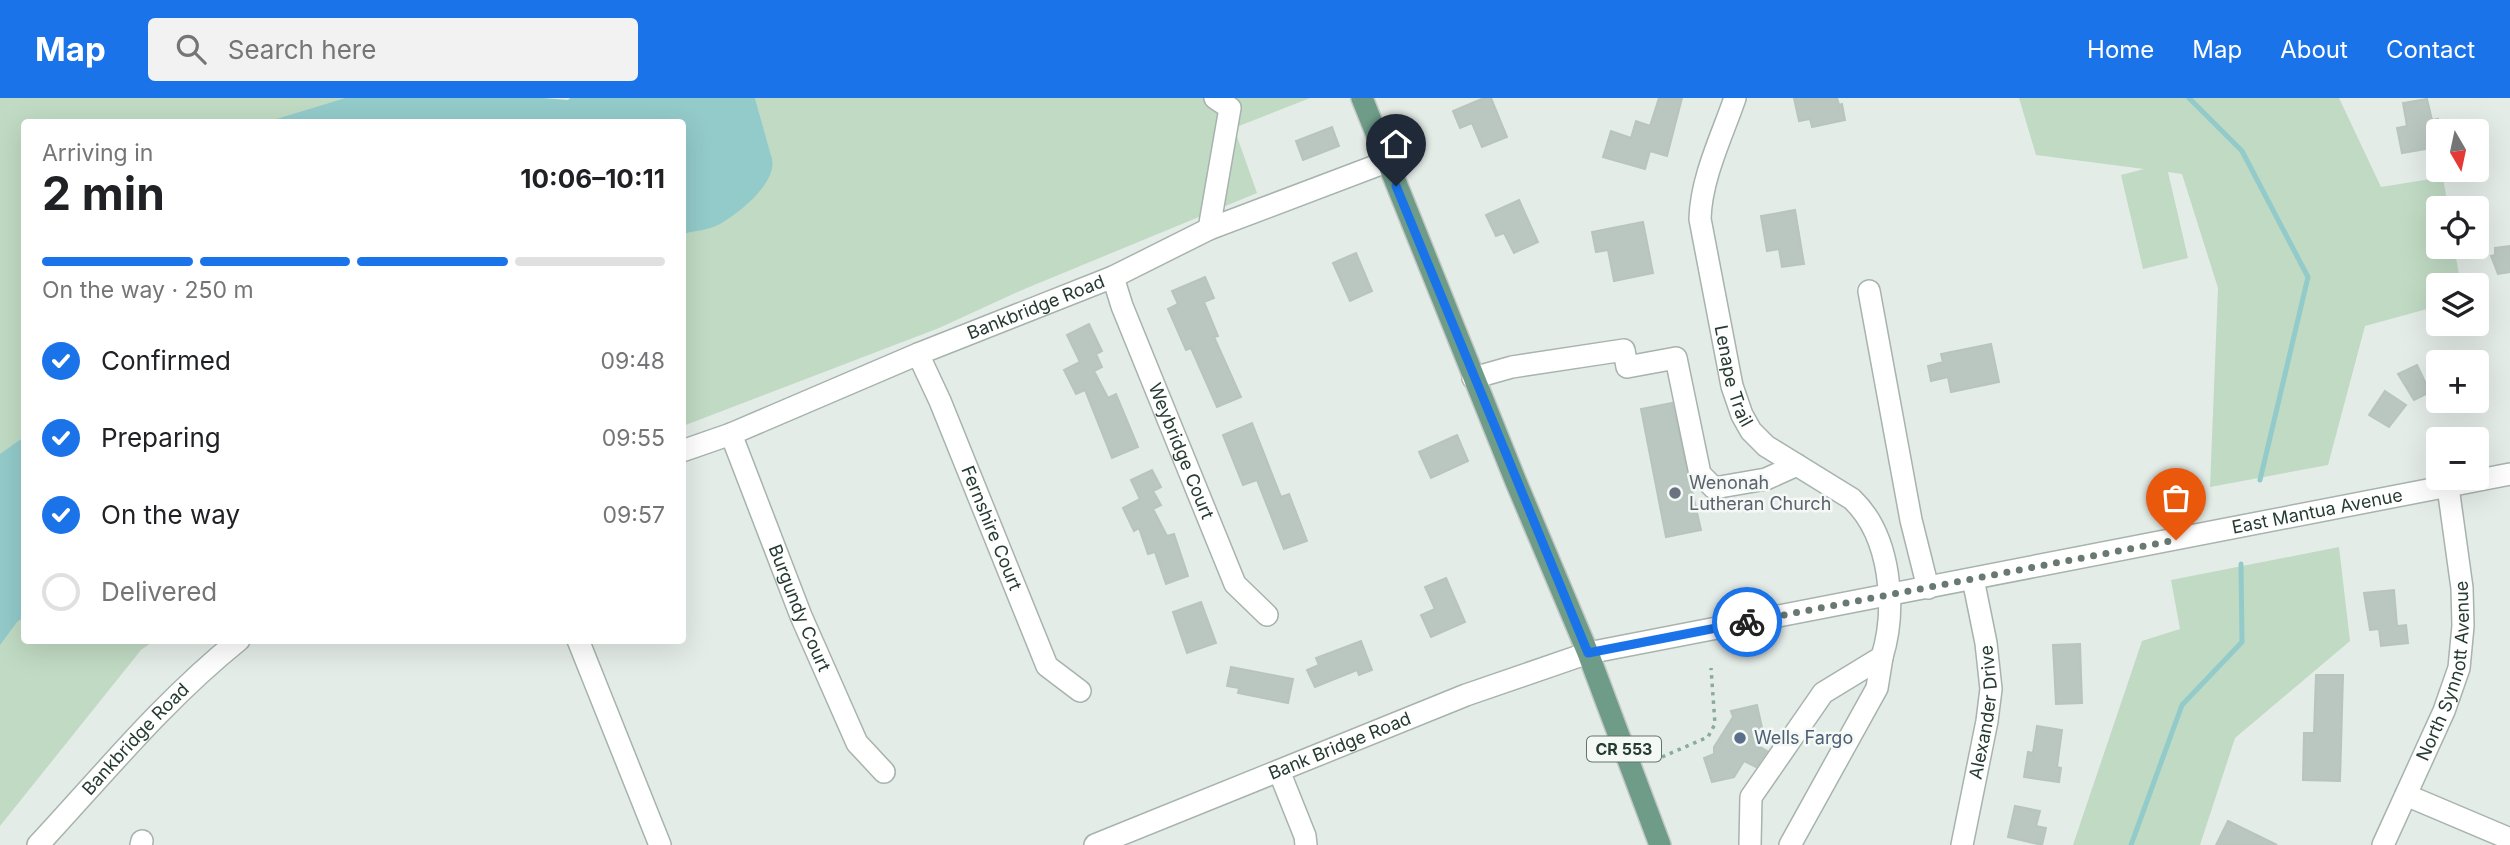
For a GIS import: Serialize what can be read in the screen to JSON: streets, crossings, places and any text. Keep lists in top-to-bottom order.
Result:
{
  "streets": {
    "main road": ["CR 553"],
    "street": [
      "Bankbridge Road",
      "Lenape Trail",
      "Weybridge Court",
      "East Mantua Avenue",
      "Fernshire Court",
      "Burgundy Court",
      "North Synnott Avenue",
      "Alexander Drive",
      "Bank Bridge Road"
    ]
  },
  "crossings": [
    ["Bankbridge Road", "Weybridge Court"],
    ["Bankbridge Road", "Fernshire Court"],
    ["Bankbridge Road", "Burgundy Court"],
    ["Bankbridge Road", "CR 553"],
    ["Lenape Trail", "East Mantua Avenue"],
    ["East Mantua Avenue", "Alexander Drive"],
    ["East Mantua Avenue", "Bank Bridge Road"],
    ["East Mantua Avenue", "CR 553"],
    ["Bank Bridge Road", "CR 553"]
  ],
  "places": ["Wenonah Lutheran Church", "Wells Fargo"],
  "north": "bottom",
  "page": {
    "header": "Map",
    "search": "Search here",
    "nav": [
      "Home",
      "Map",
      "About",
      "Contact"
    ],
    "map_buttons": ["+", "−"],
    "heading": ["2 min", "Arriving in", "10:06–10:11"],
    "bar": "On the way · 250 m",
    "list": [
      ["Confirmed", "09:48"],
      ["Preparing", "09:55"],
      ["On the way", "09:57"],
      "Delivered"
    ]
  }
}
